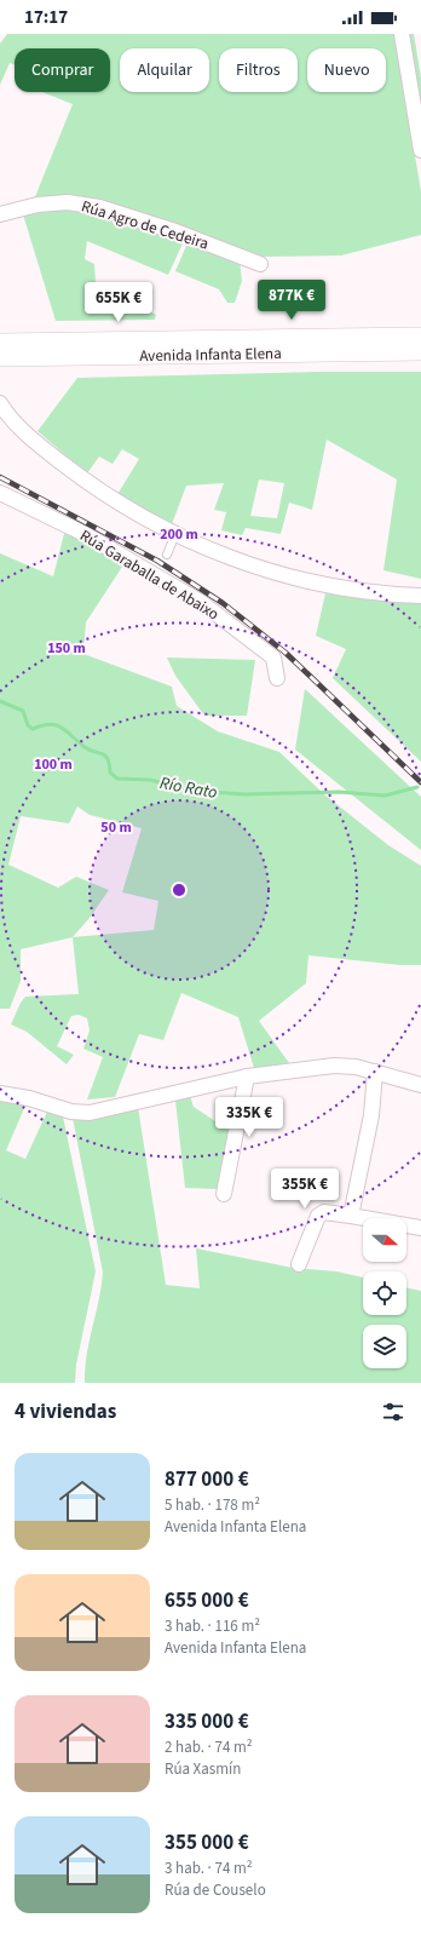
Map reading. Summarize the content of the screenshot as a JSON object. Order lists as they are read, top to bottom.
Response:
{
  "streets": {
    "street": ["Rúa Agro de Cedeira", "Avenida Infanta Elena", "Rúa Garaballa de Abaixo"]
  },
  "water": ["Río Rato"],
  "north": "right",
  "page": {
    "status": "17:17",
    "chip": [
      "Comprar",
      "Alquilar",
      "Filtros",
      "Nuevo"
    ],
    "price": [
      "877K €",
      "655K €",
      "335K €",
      "355K €"
    ],
    "heading": "4 viviendas",
    "list": [
      {
        "name": "877 000 €",
        "note": "5 hab. · 178 m² · Avenida Infanta Elena"
      },
      {
        "name": "655 000 €",
        "note": "3 hab. · 116 m² · Avenida Infanta Elena"
      },
      {
        "name": "335 000 €",
        "note": "2 hab. · 74 m² · Rúa Xasmín"
      },
      {
        "name": "355 000 €",
        "note": "3 hab. · 74 m² · Rúa de Couselo"
      }
    ]
  },
  "rings": [
    "200 m",
    "150 m",
    "100 m",
    "50 m"
  ]
}
